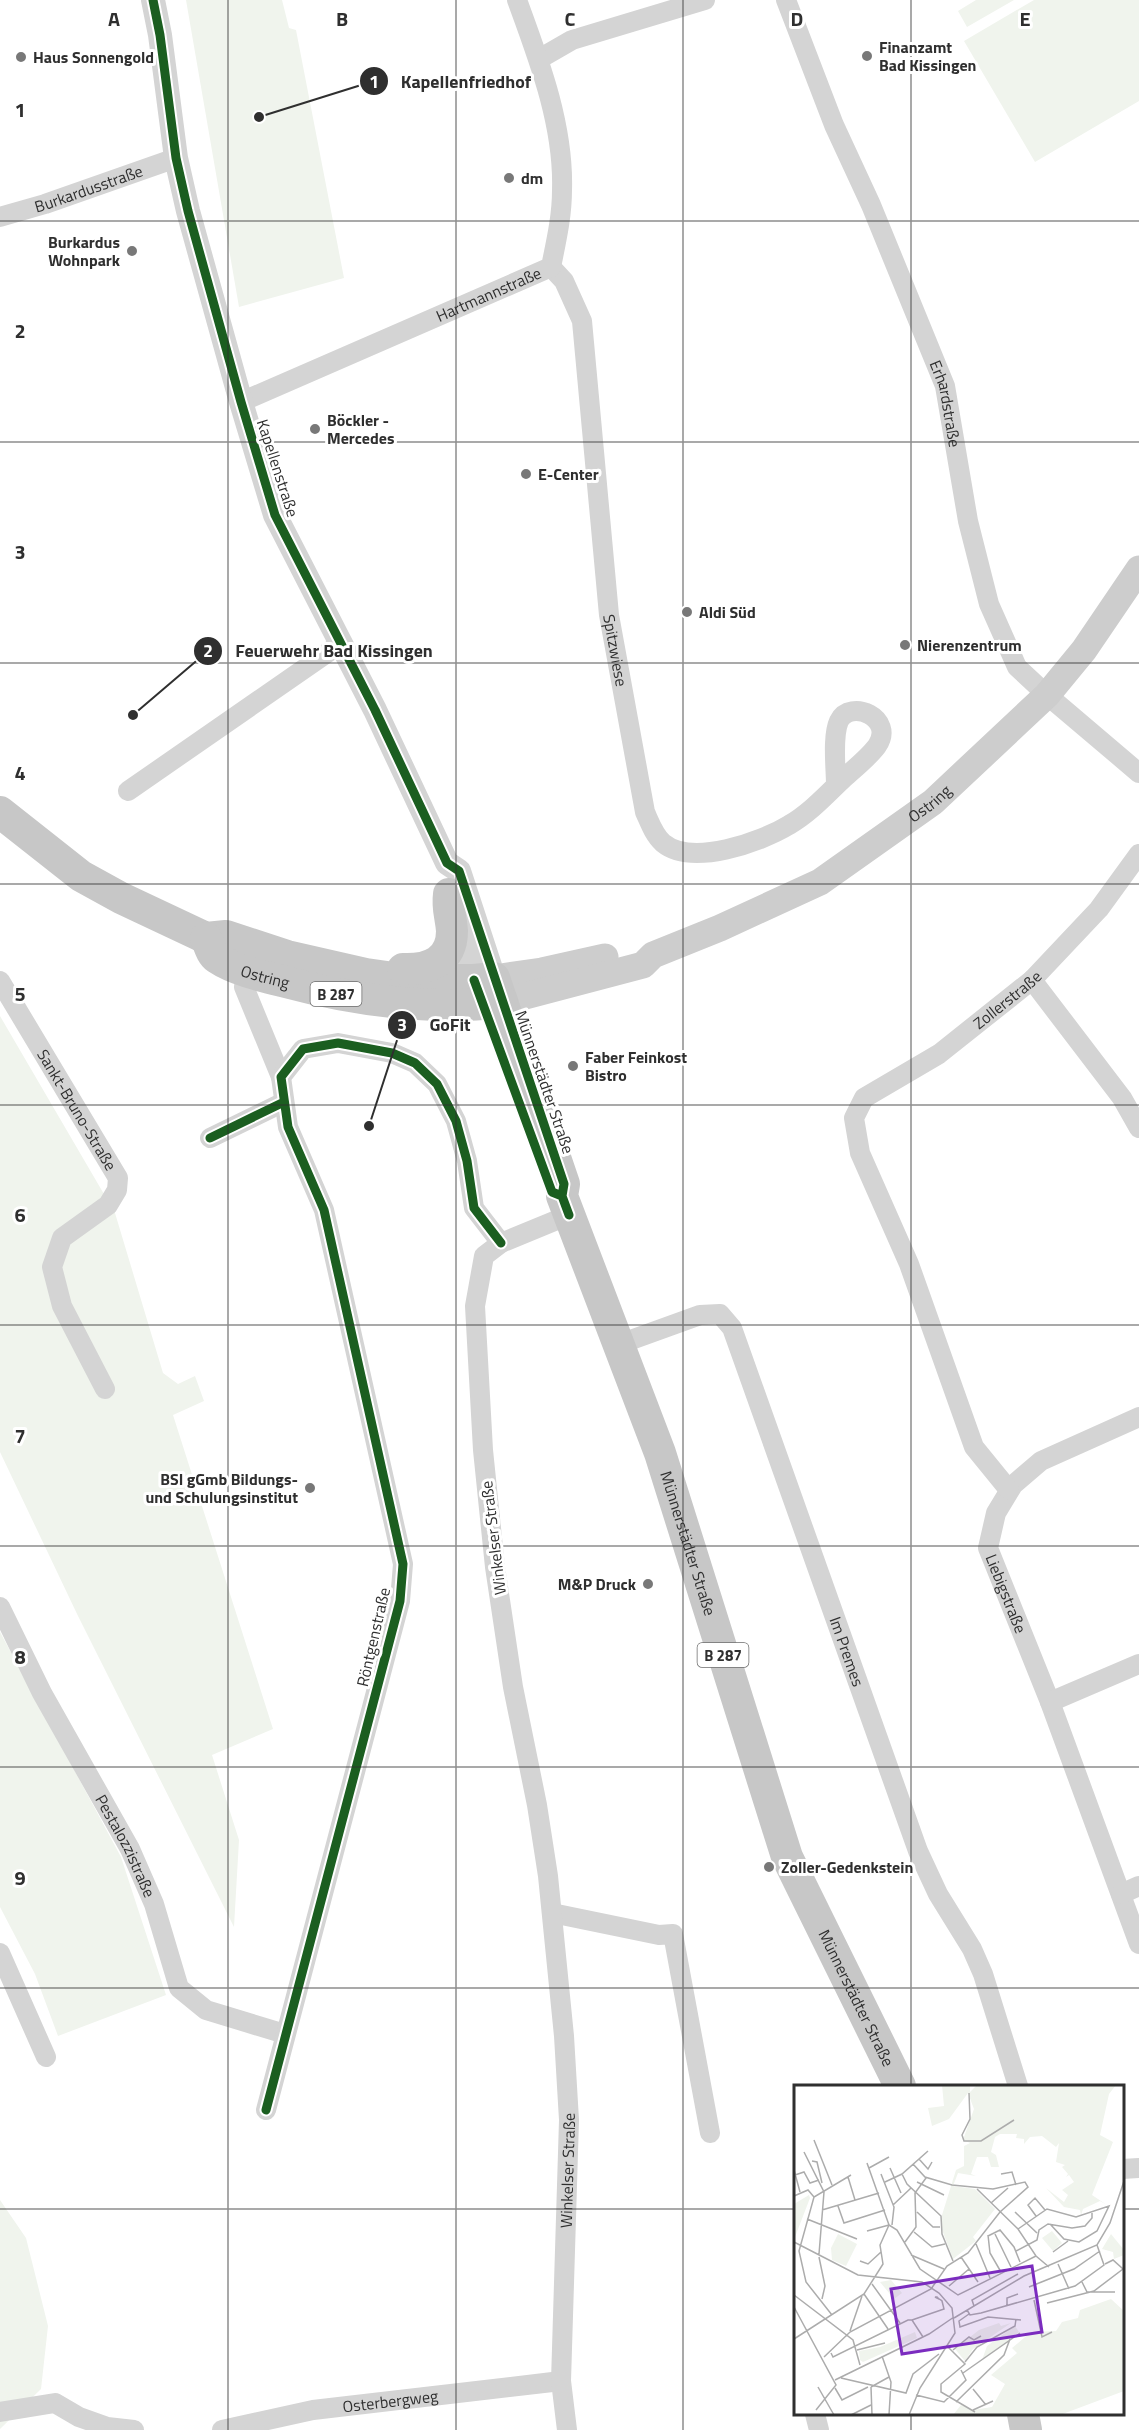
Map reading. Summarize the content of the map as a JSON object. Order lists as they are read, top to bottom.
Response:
{
  "streets": {
    "main road": ["Ostring", "B 287", "Münnerstädter Straße"],
    "street": [
      "Burkardusstraße",
      "Hartmannstraße",
      "Erhardstraße",
      "Kapellenstraße",
      "Spitzwiese",
      "Zollerstraße",
      "Sankt-Bruno-Straße",
      "Winkelser Straße",
      "Liebigstraße",
      "Röntgenstraße",
      "Im Premes",
      "Pestalozzistraße",
      "Osterbergweg"
    ]
  },
  "crossings": [
    ["Burkardusstraße", "Kapellenstraße"],
    ["Hartmannstraße", "Kapellenstraße"],
    ["Hartmannstraße", "Spitzwiese"],
    ["Erhardstraße", "Ostring"],
    ["Kapellenstraße", "Ostring"],
    ["Kapellenstraße", "Münnerstädter Straße"],
    ["Ostring", "Münnerstädter Straße"],
    ["Ostring", "Röntgenstraße"],
    ["Zollerstraße", "Liebigstraße"],
    ["Münnerstädter Straße", "Winkelser Straße"],
    ["Münnerstädter Straße", "Im Premes"],
    ["Winkelser Straße", "Osterbergweg"],
    ["Röntgenstraße", "Pestalozzistraße"]
  ],
  "places": [
    "Finanzamt Bad Kissingen",
    "Haus Sonnengold",
    "Kapellenfriedhof",
    "dm",
    "Burkardus Wohnpark",
    "Böckler - Mercedes",
    "E-Center",
    "Aldi Süd",
    "Nierenzentrum",
    "Feuerwehr Bad Kissingen",
    "Faber Feinkost Bistro",
    "GoFit",
    "BSI gGmb Bildungs- und Schulungsinstitut",
    "M&P Druck",
    "Zoller-Gedenkstein"
  ],
  "grid": {
    "columns": [
      "A",
      "B",
      "C",
      "D",
      "E"
    ],
    "rows": [
      "1",
      "2",
      "3",
      "4",
      "5",
      "6",
      "7",
      "8",
      "9"
    ]
  }
}
